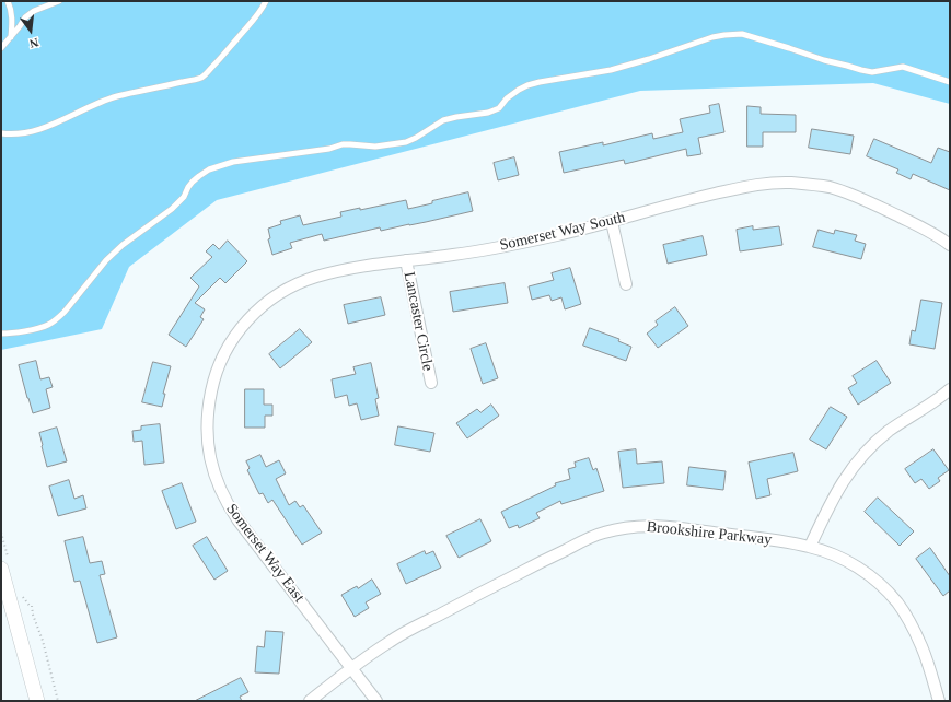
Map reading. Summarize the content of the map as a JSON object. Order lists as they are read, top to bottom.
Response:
{
  "streets": {
    "street": [
      "Somerset Way South",
      "Lancaster Circle",
      "Brookshire Parkway",
      "Somerset Way East"
    ]
  },
  "crossings": [
    ["Somerset Way South", "Lancaster Circle"],
    ["Somerset Way South", "Somerset Way East"],
    ["Brookshire Parkway", "Somerset Way East"]
  ],
  "north": "bottom"
}
